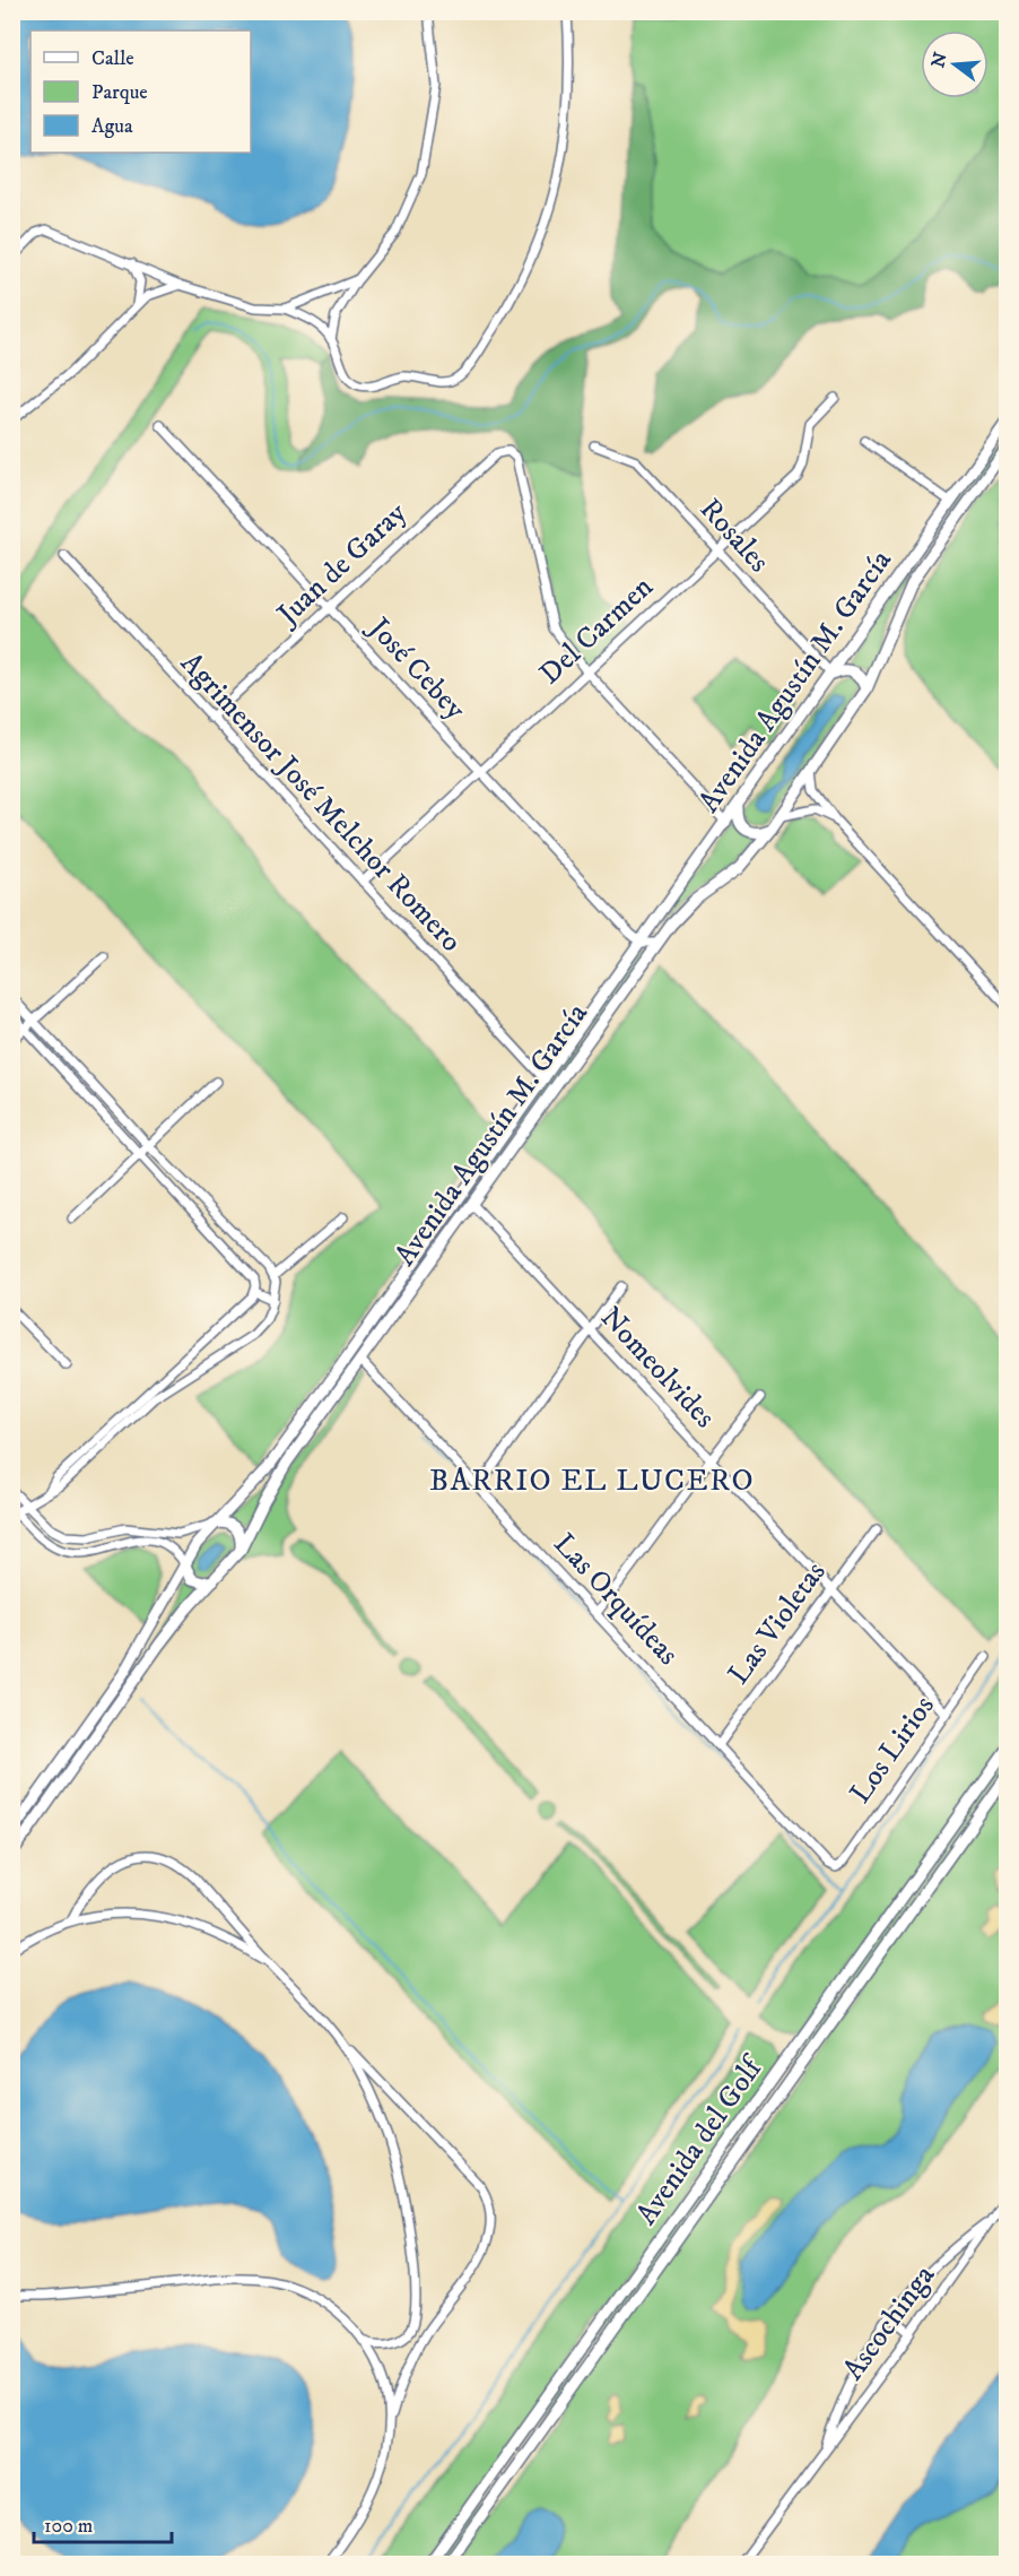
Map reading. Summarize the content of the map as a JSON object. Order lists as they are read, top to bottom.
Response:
{
  "streets": {
    "main road": ["Avenida Agustín M. García", "Avenida del Golf"],
    "street": [
      "Rosales",
      "Juan de Garay",
      "Del Carmen",
      "José Cebey",
      "Agrimensor José Melchor Romero",
      "Nomeolvides",
      "Las Orquídeas",
      "Las Violetas",
      "Los Lirios",
      "Ascochinga"
    ]
  },
  "crossings": [
    ["Rosales", "Del Carmen"],
    ["Rosales", "Avenida Agustín M. García"],
    ["Juan de Garay", "Del Carmen"],
    ["Juan de Garay", "José Cebey"],
    ["Juan de Garay", "Agrimensor José Melchor Romero"],
    ["Del Carmen", "José Cebey"],
    ["Del Carmen", "Agrimensor José Melchor Romero"],
    ["José Cebey", "Avenida Agustín M. García"],
    ["Avenida Agustín M. García", "Agrimensor José Melchor Romero"],
    ["Avenida Agustín M. García", "Nomeolvides"],
    ["Avenida Agustín M. García", "Las Orquídeas"],
    ["Nomeolvides", "Las Violetas"],
    ["Nomeolvides", "Los Lirios"],
    ["Las Orquídeas", "Las Violetas"],
    ["Las Orquídeas", "Los Lirios"]
  ],
  "districts": ["BARRIO EL LUCERO"],
  "legend": ["Calle", "Parque", "Agua"],
  "scale_bar": "100 m",
  "north": "left"
}
